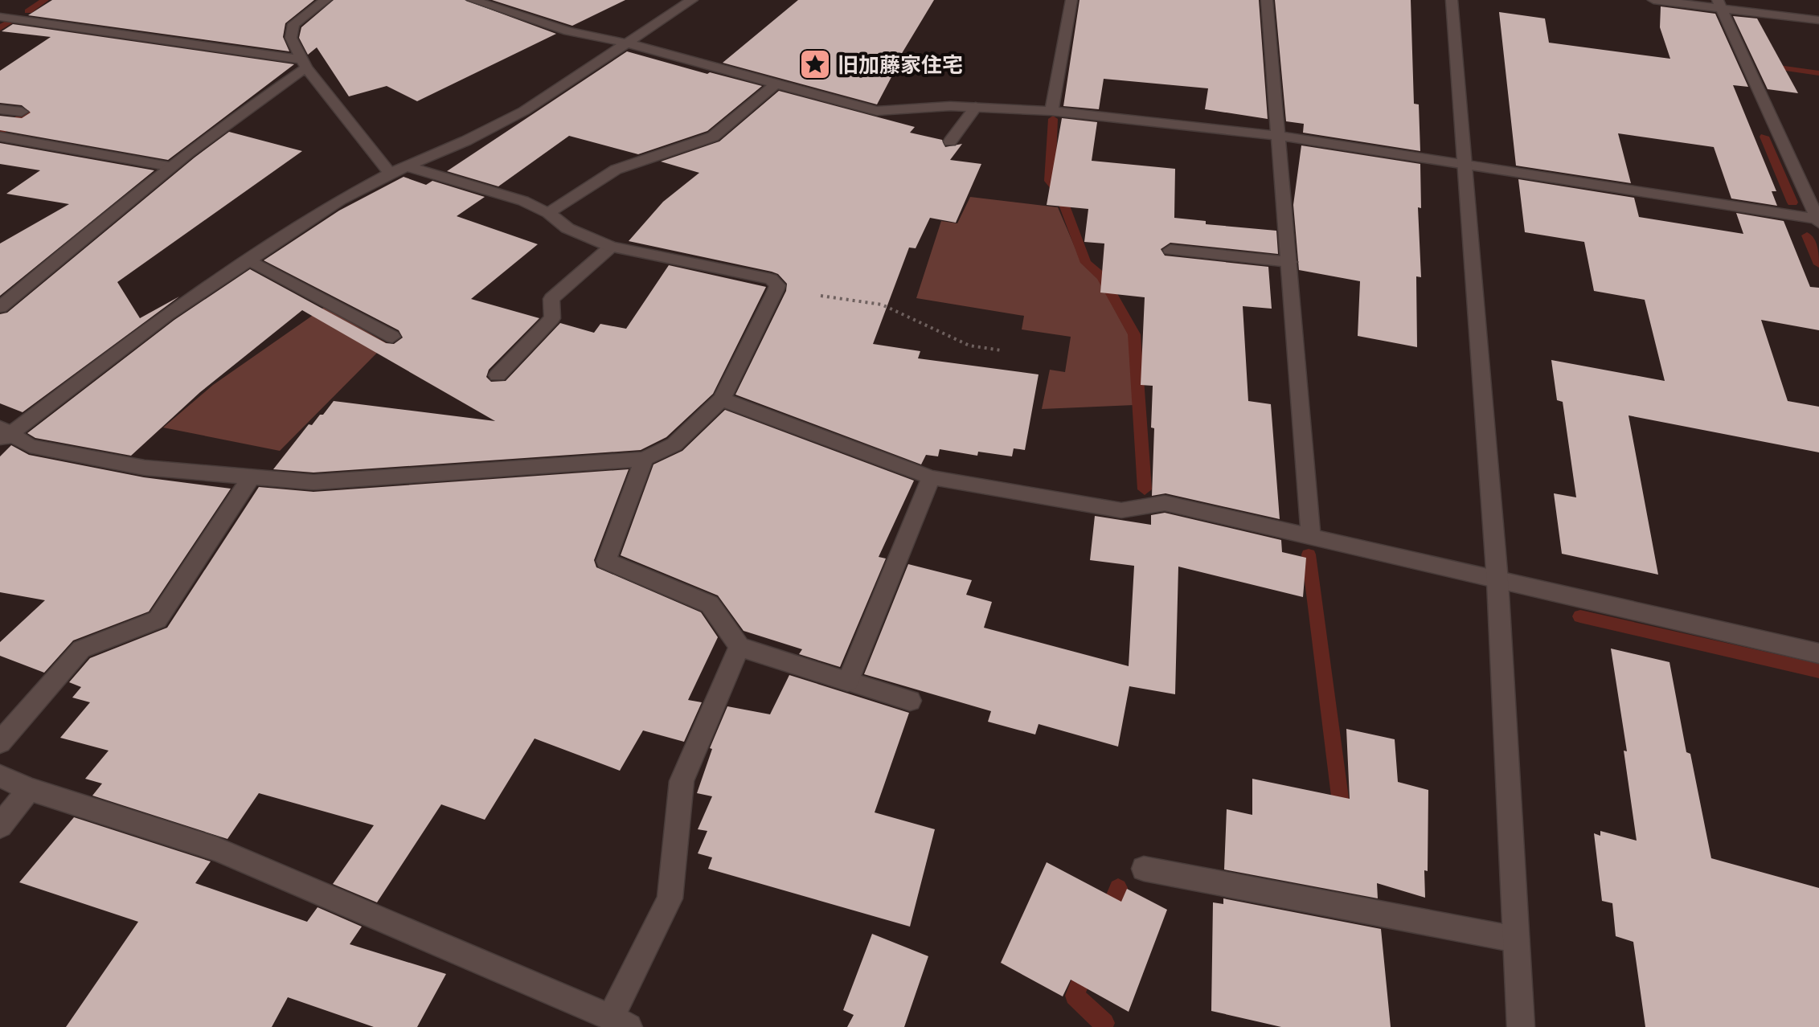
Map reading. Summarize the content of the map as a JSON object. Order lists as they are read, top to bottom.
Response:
{
  "places": {
    "place": ["旧加藤家住宅"]
  }
}
